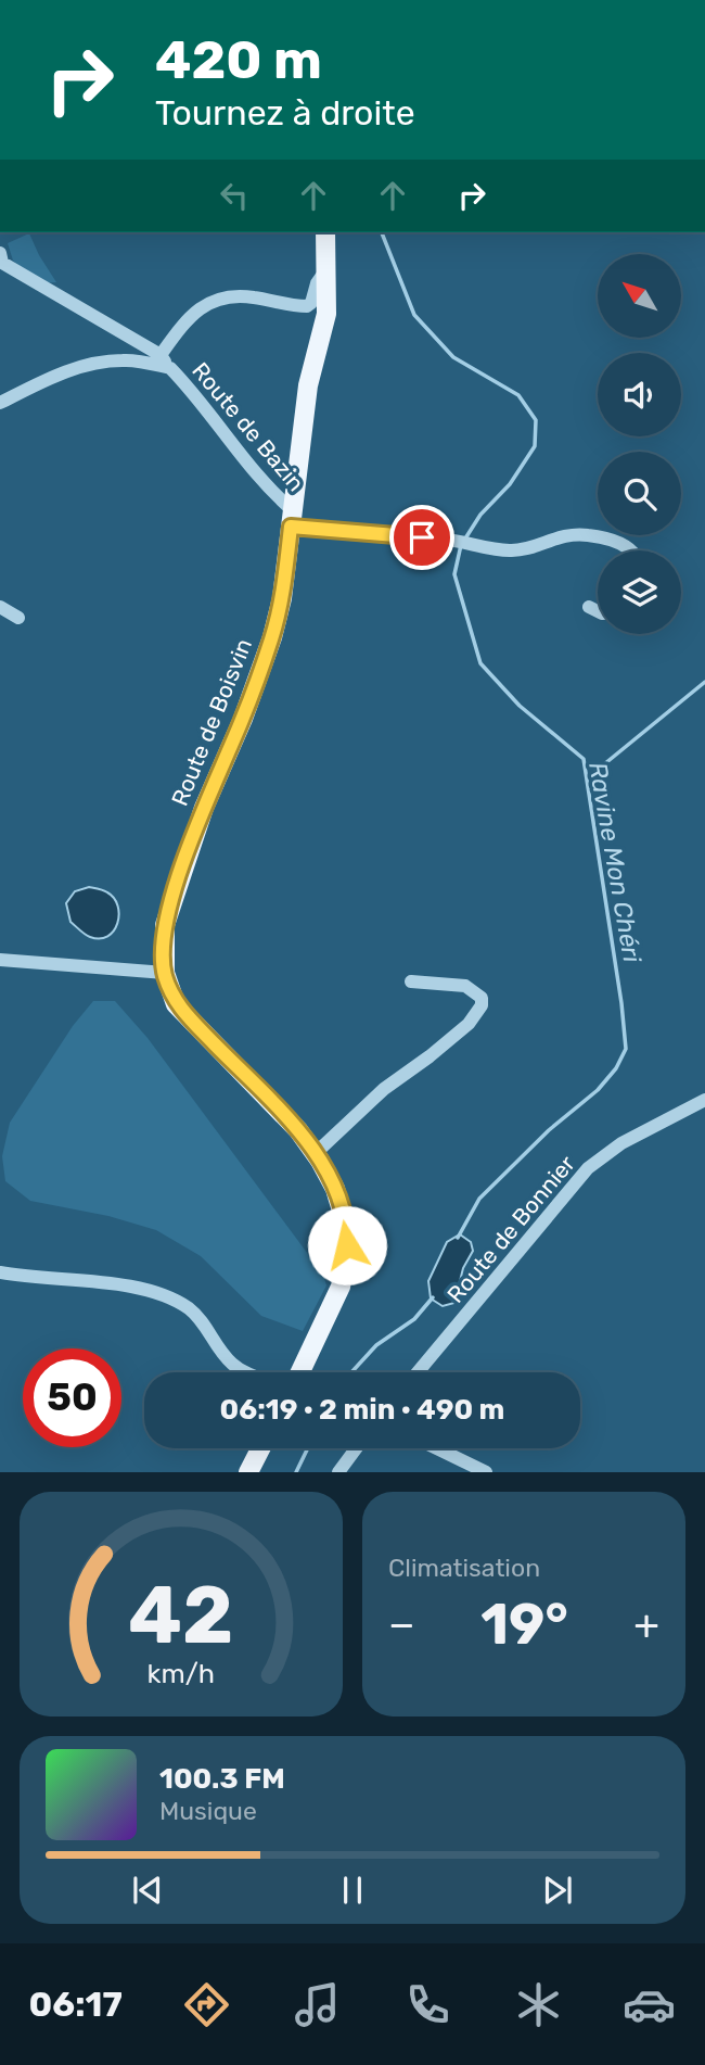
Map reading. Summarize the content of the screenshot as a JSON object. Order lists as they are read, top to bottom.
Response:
{
  "streets": {
    "main road": ["Route de Boisvin"],
    "street": ["Route de Bazin", "Route de Bonnier"]
  },
  "crossings": [
    ["Route de Bazin", "Route de Boisvin"]
  ],
  "water": ["Ravine Mon Chéri"],
  "north": "top left",
  "page": {
    "turn": ["420 m", "Tournez à droite"],
    "limit": "50",
    "trip": "06:19 · 2 min · 490 m",
    "tile": "Climatisation",
    "heat": ["−", "19°", "+"],
    "song": ["100.3 FM", "Musique"],
    "tabs": "06:17",
    "gauge": ["42", "km/h"]
  }
}
